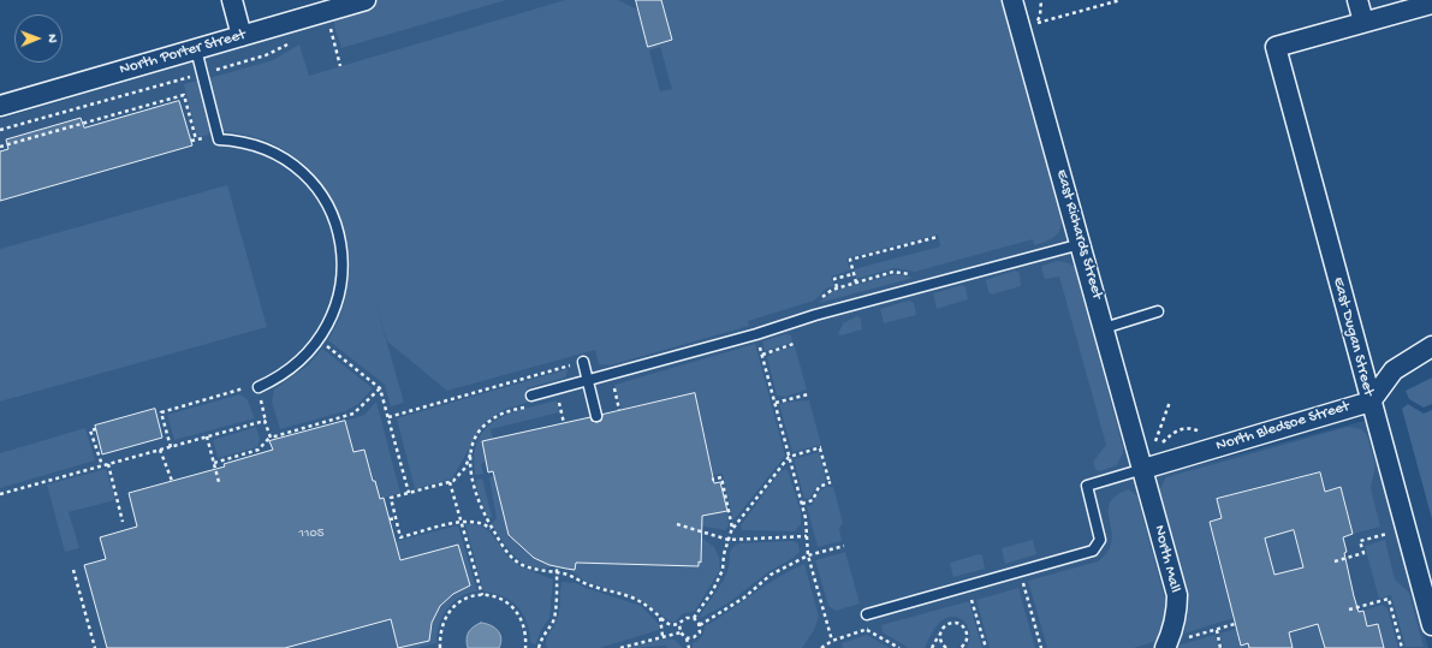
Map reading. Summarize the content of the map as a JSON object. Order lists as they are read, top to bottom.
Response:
{
  "streets": {
    "street": [
      "North Porter Street",
      "East Richards Street",
      "East Dugan Street",
      "North Bledsoe Street",
      "North Mall"
    ]
  },
  "crossings": [
    ["East Richards Street", "North Bledsoe Street"],
    ["East Richards Street", "North Mall"],
    ["East Dugan Street", "North Bledsoe Street"],
    ["North Bledsoe Street", "North Mall"]
  ],
  "house_numbers": ["1105"],
  "north": "right"
}
